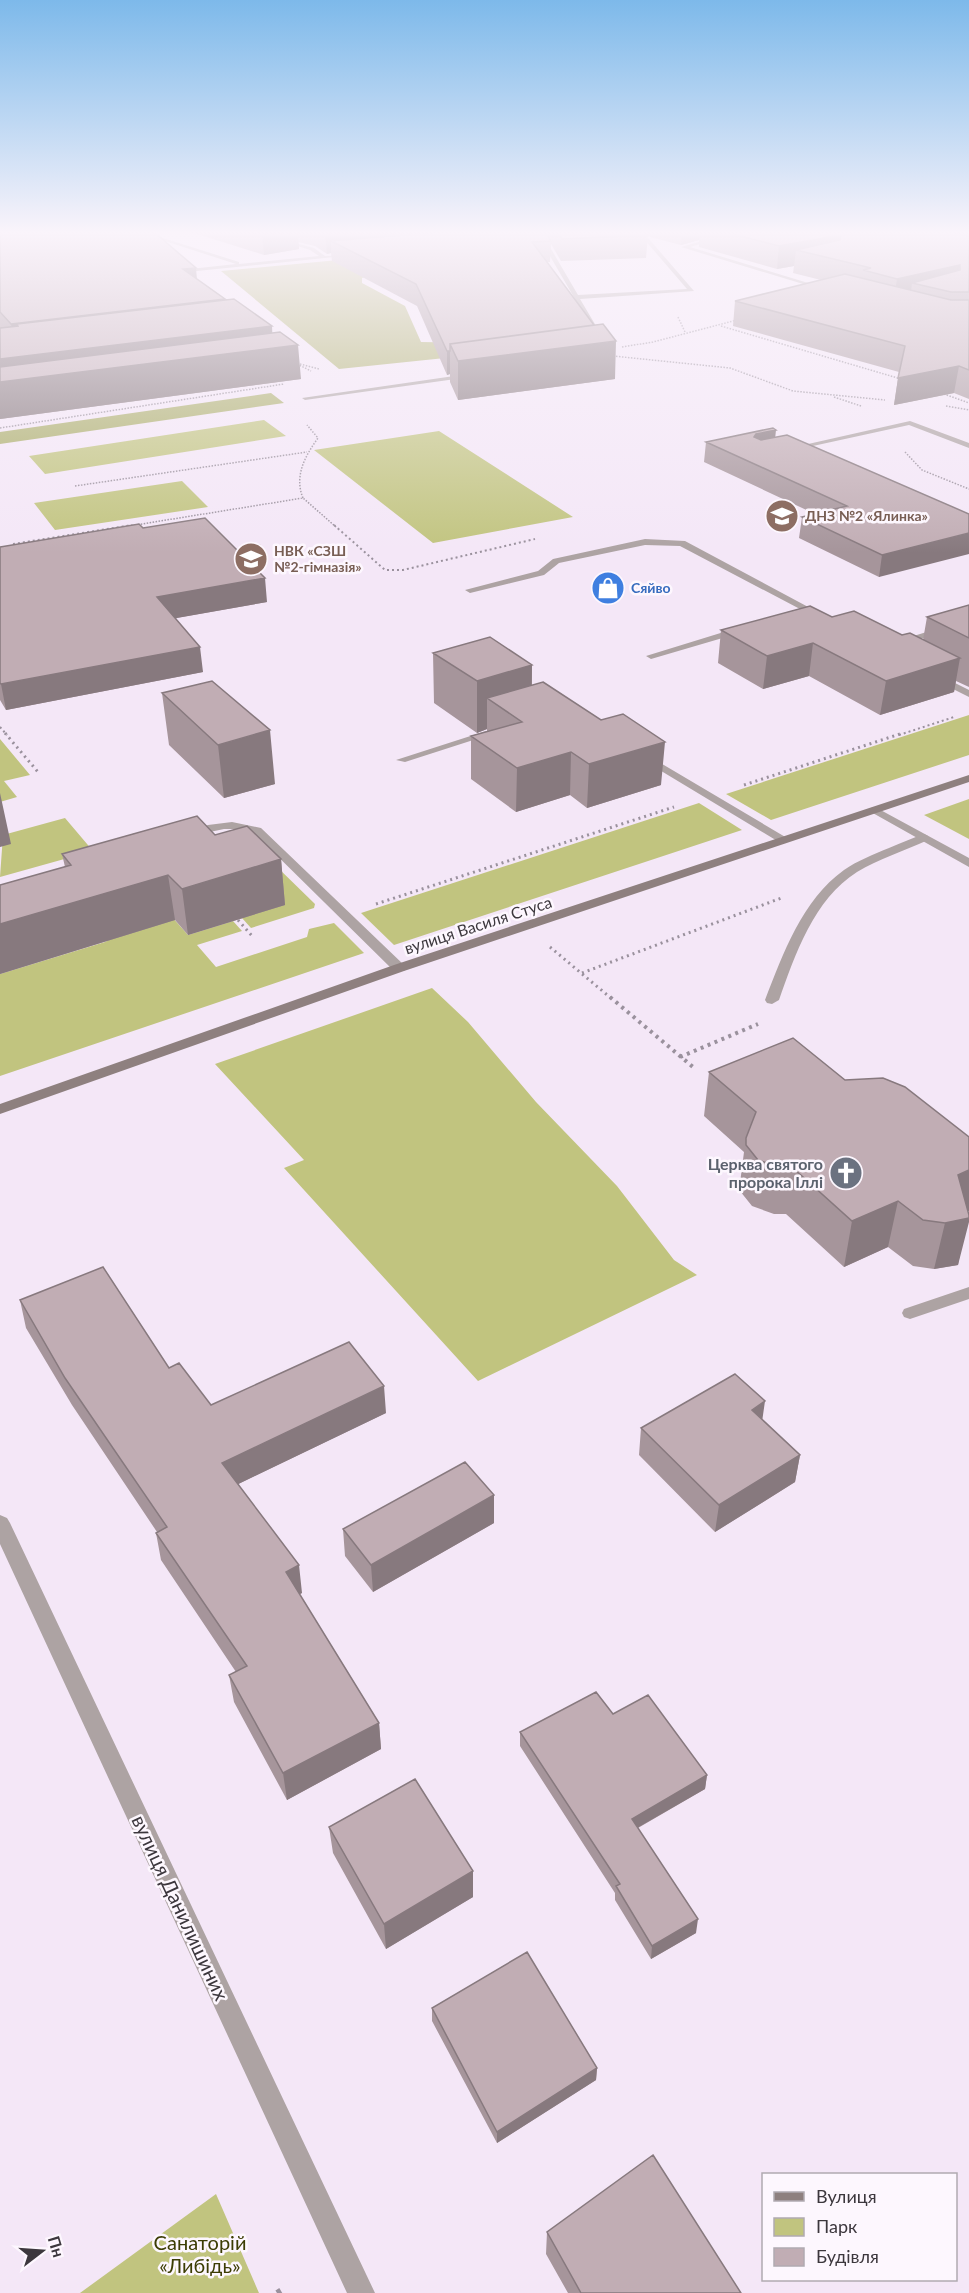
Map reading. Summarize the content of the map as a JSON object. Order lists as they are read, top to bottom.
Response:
{
  "streets": {
    "street": ["вулиця Василя Стуса", "вулиця Данилишиних"]
  },
  "parks": ["Санаторій «Либідь»"],
  "places": {
    "school or university": ["ДНЗ №2 «Ялинка»", "НВК «СЗШ №2-гімназія»"],
    "shop": ["Сяйво"],
    "church": ["Церква святого пророка Іллі"]
  },
  "legend": ["Вулиця", "Парк", "Будівля"],
  "north": "right"
}
